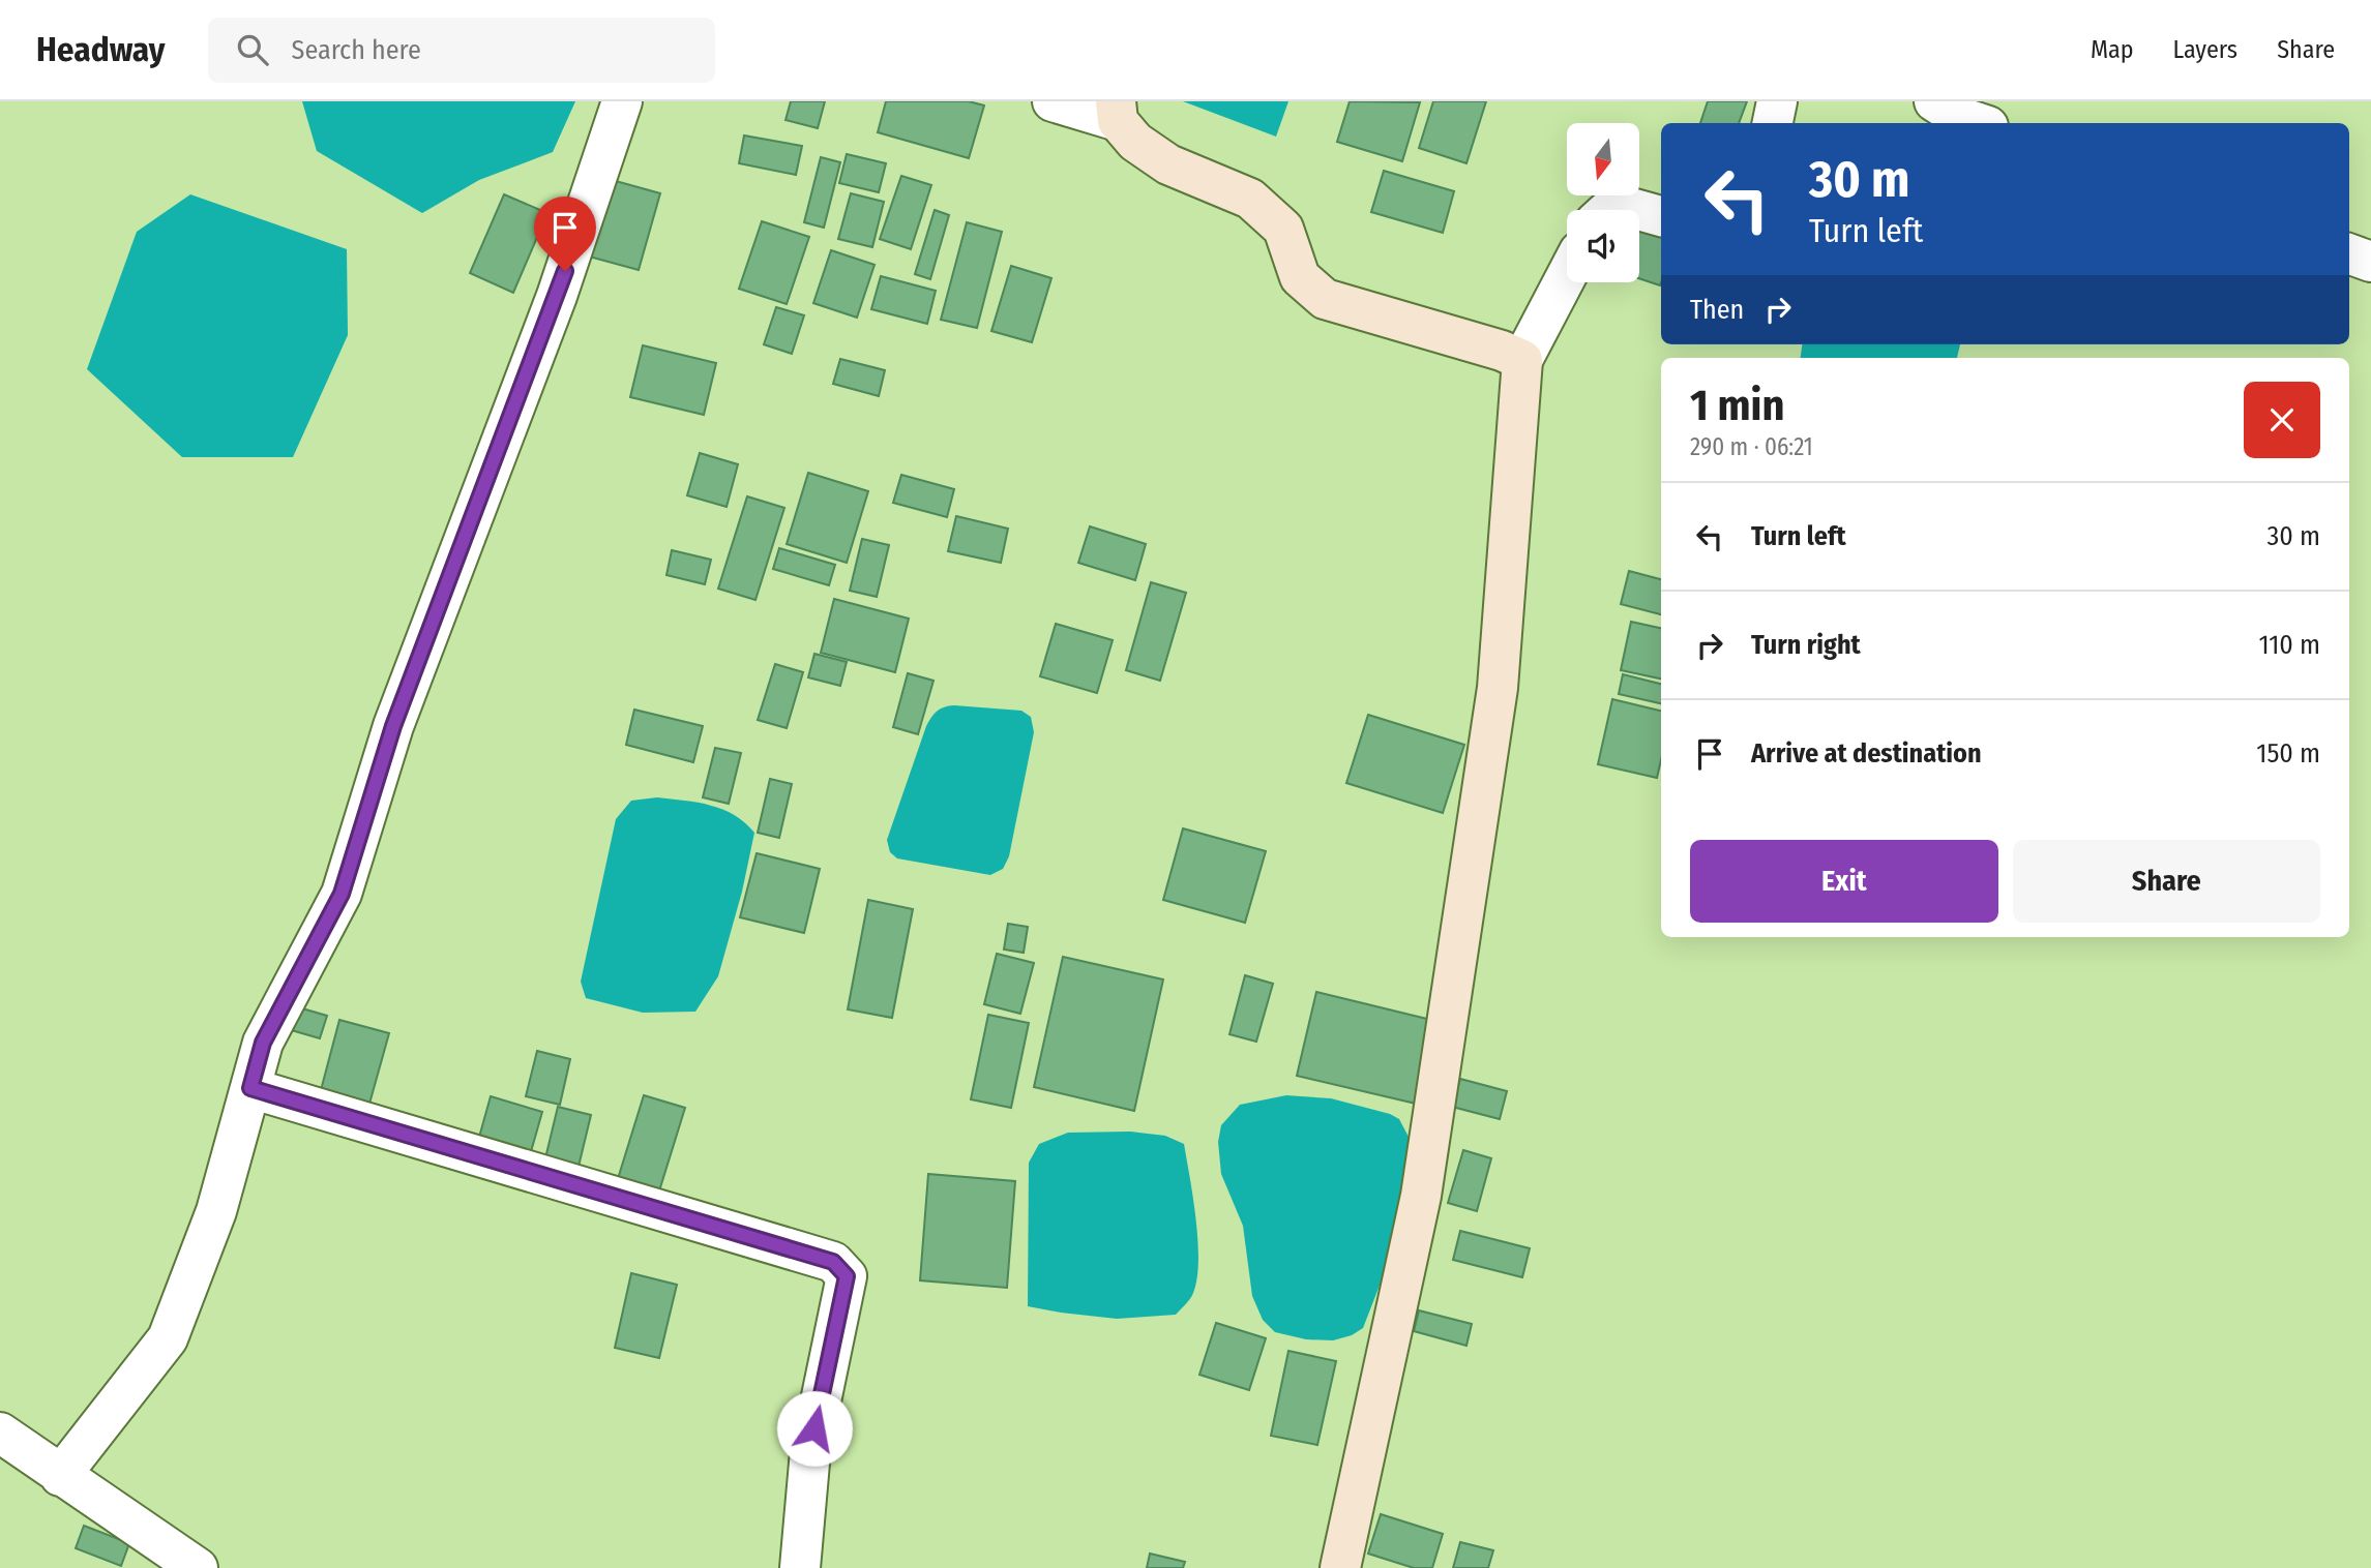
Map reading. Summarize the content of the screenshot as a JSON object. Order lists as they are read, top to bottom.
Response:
{
  "north": "bottom",
  "page": {
    "header": "Headway",
    "search": "Search here",
    "nav": ["Map", "Layers", "Share"],
    "turn": ["30 m", "Turn left"],
    "then": "Then",
    "heading": ["1 min", "290 m · 06:21"],
    "list": [
      {
        "name": "Turn left",
        "value": "30 m"
      },
      {
        "name": "Turn right",
        "value": "110 m"
      },
      {
        "name": "Arrive at destination",
        "value": "150 m"
      }
    ],
    "buttons": ["Exit", "Share"]
  }
}
